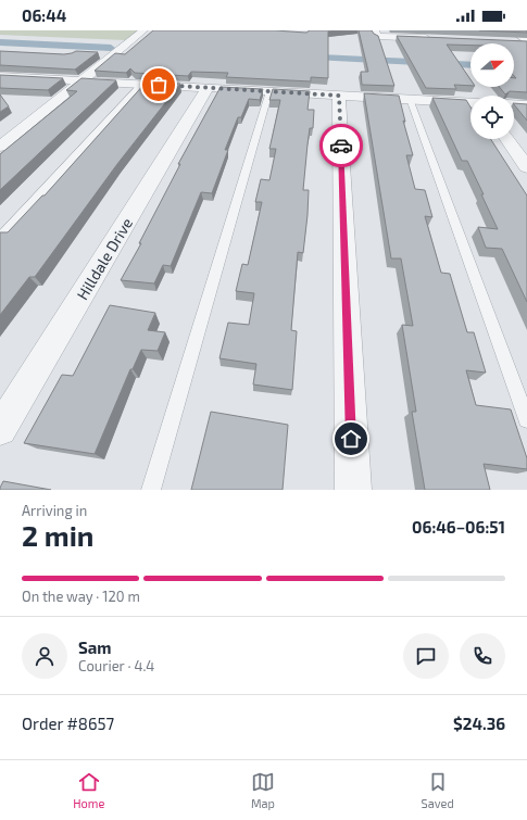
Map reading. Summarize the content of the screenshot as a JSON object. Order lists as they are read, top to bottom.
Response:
{
  "streets": {
    "street": ["Hilldale Drive"]
  },
  "north": "right",
  "page": {
    "status": "06:44",
    "heading": ["2 min", "Arriving in", "06:46–06:51"],
    "panel": [
      "Sam",
      "Courier · 4.4",
      "Order #8657",
      "$24.36"
    ],
    "bar": "On the way · 120 m",
    "tabs": ["Home", "Map", "Saved"]
  }
}
